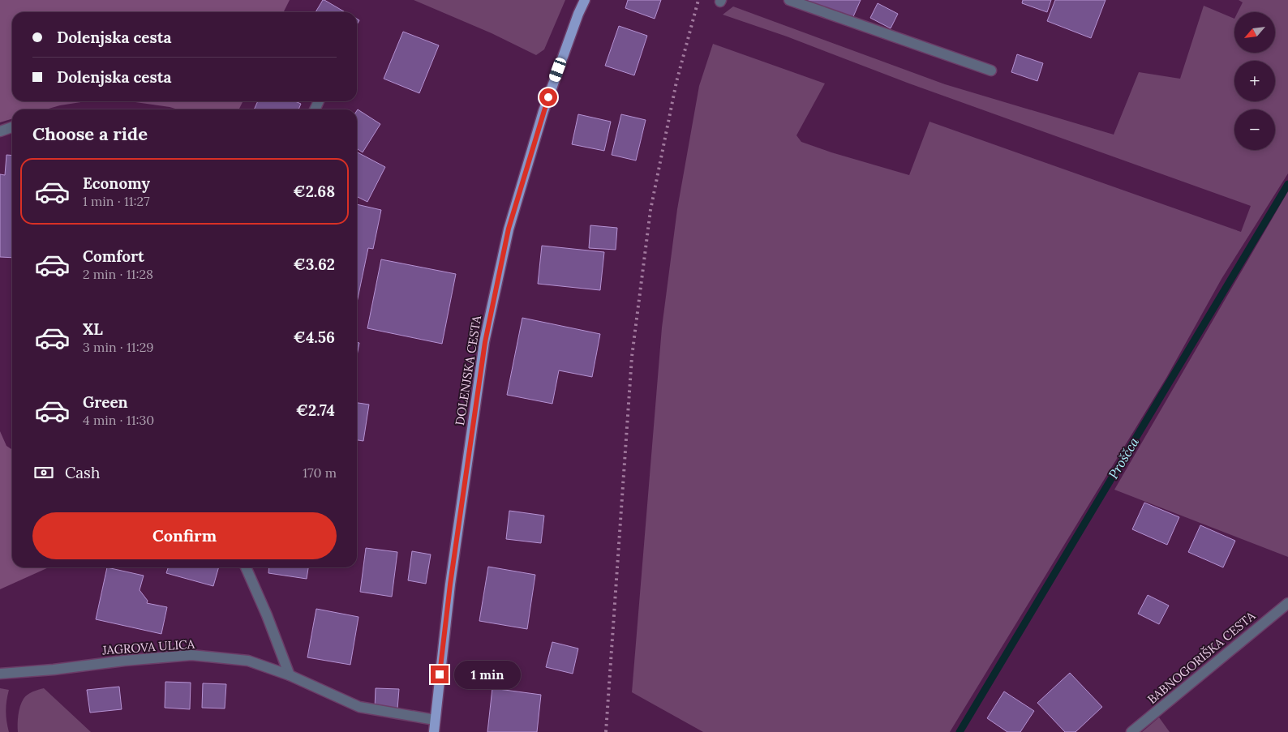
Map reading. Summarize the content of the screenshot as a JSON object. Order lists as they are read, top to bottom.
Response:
{
  "streets": {
    "main road": ["DOLENJSKA CESTA"],
    "street": ["JAGROVA ULICA", "BABNOGORIŠKA CESTA"]
  },
  "crossings": [
    ["DOLENJSKA CESTA", "JAGROVA ULICA"]
  ],
  "water": ["Proščca"],
  "north": "bottom left",
  "page": {
    "map_buttons": ["+", "−"],
    "banner": ["Dolenjska cesta", "Dolenjska cesta"],
    "heading": "Choose a ride",
    "list": [
      {
        "name": "Economy",
        "note": "1 min · 11:27",
        "value": "€2.68"
      },
      {
        "name": "Comfort",
        "note": "2 min · 11:28",
        "value": "€3.62"
      },
      {
        "name": "XL",
        "note": "3 min · 11:29",
        "value": "€4.56"
      },
      {
        "name": "Green",
        "note": "4 min · 11:30",
        "value": "€2.74"
      }
    ],
    "pay": ["Cash", "170 m"],
    "buttons": "Confirm",
    "bubble": "1 min"
  }
}
